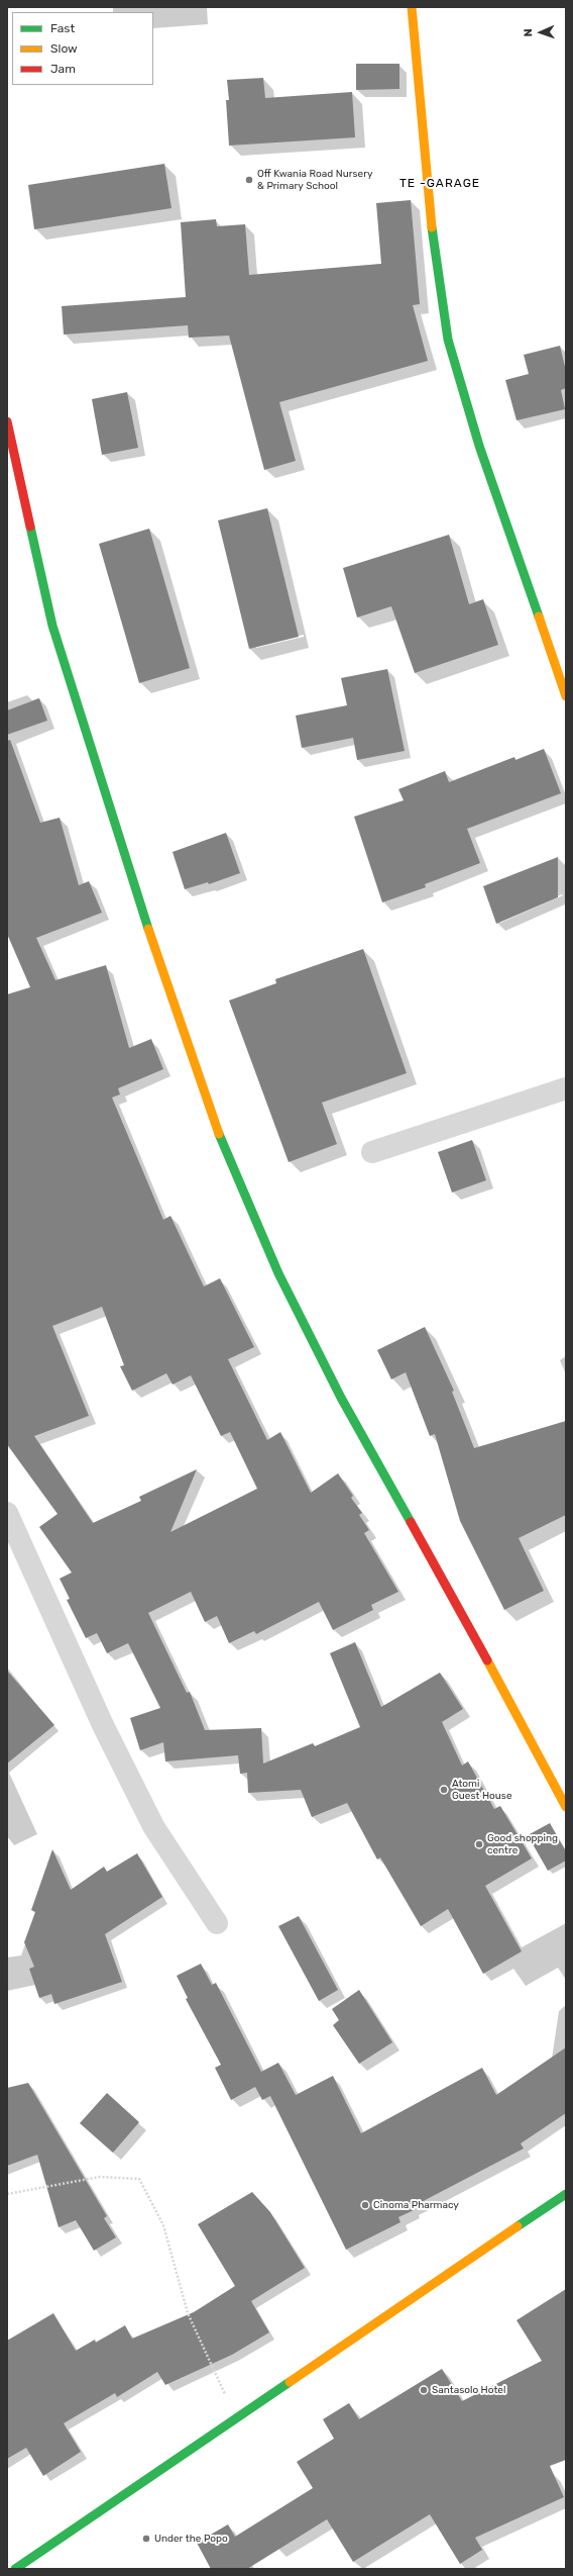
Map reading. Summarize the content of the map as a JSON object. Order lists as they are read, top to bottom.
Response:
{
  "districts": ["TE -GARAGE"],
  "places": [
    "Off Kwania Road Nursery & Primary School",
    "Atomi Guest House",
    "Good shopping centre",
    "Cinoma Pharmacy",
    "Santasolo Hotel",
    "Under the Popo"
  ],
  "legend": ["Fast", "Slow", "Jam"],
  "north": "left"
}
